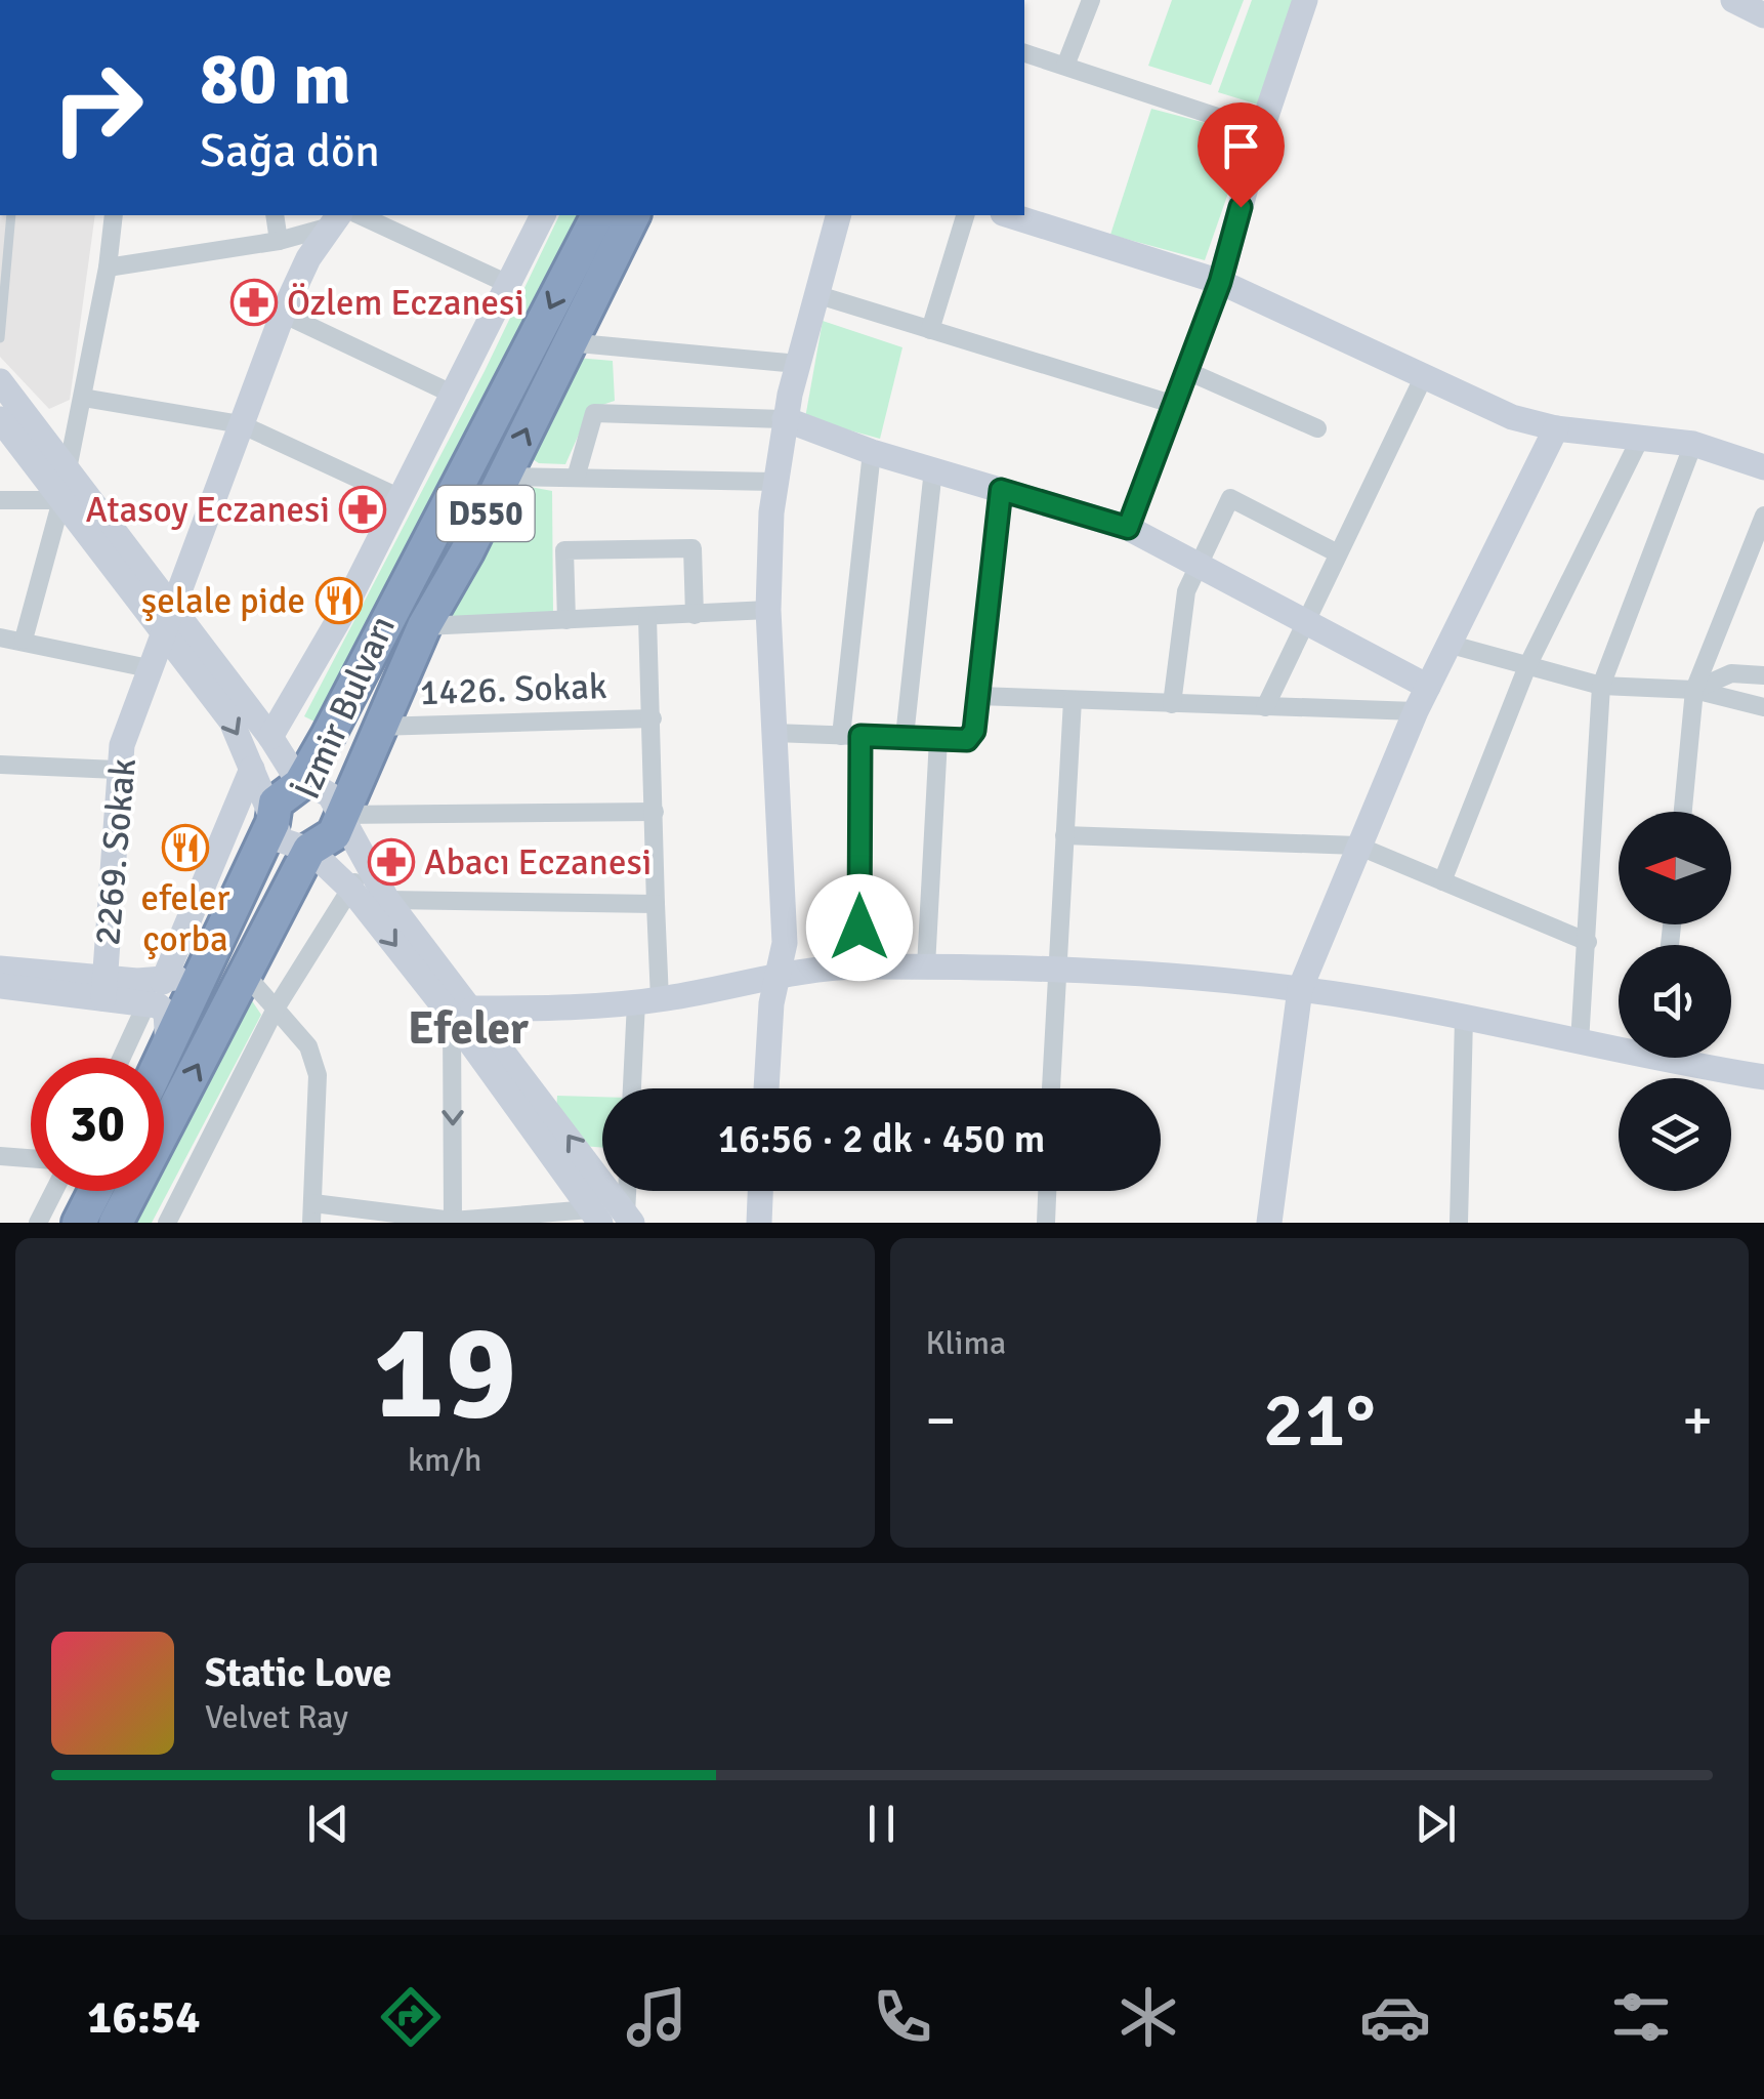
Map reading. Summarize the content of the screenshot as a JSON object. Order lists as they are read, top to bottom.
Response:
{
  "streets": {
    "highway": ["D550", "İzmir Bulvarı"],
    "street": ["1426. Sokak", "2269. Sokak"]
  },
  "crossings": [
    ["1426. Sokak", "İzmir Bulvarı"]
  ],
  "districts": ["Efeler"],
  "places": {
    "pharmacy": ["Özlem Eczanesi", "Atasoy Eczanesi", "Abacı Eczanesi"],
    "restaurant": ["şelale pide", "efeler çorba"]
  },
  "north": "left",
  "page": {
    "turn": ["80 m", "Sağa dön"],
    "limit": "30",
    "trip": "16:56 · 2 dk · 450 m",
    "tile": [
      ["19", "km/h"],
      "Klima"
    ],
    "heat": ["−", "21°", "+"],
    "song": ["Static Love", "Velvet Ray"],
    "tabs": "16:54"
  }
}
